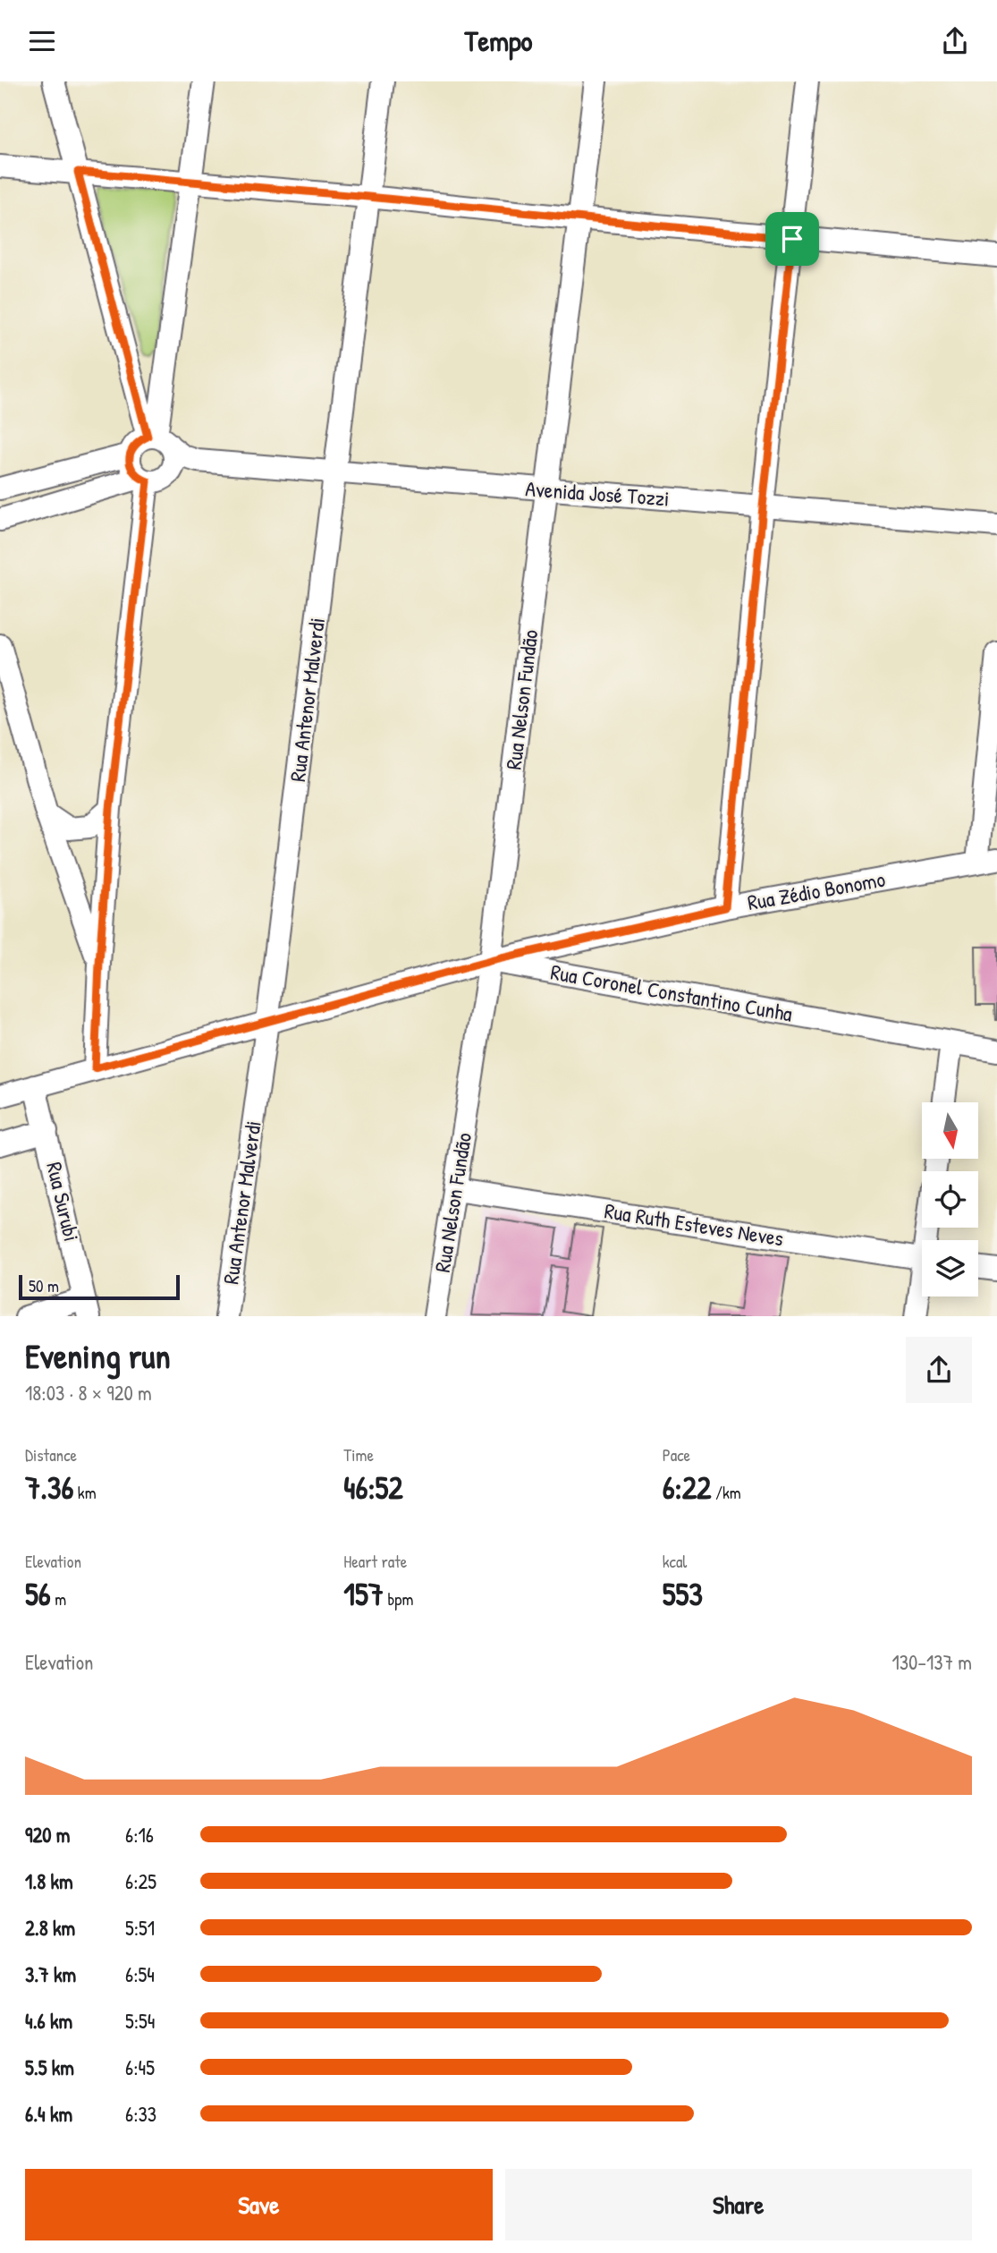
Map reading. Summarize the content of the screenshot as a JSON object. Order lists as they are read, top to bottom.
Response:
{
  "streets": {
    "street": [
      "Avenida José Tozzi",
      "Rua Antenor Malverdi",
      "Rua Nelson Fundão",
      "Rua Zédio Bonomo",
      "Rua Coronel Constantino Cunha",
      "Rua Surubi",
      "Rua Ruth Esteves Neves"
    ]
  },
  "crossings": [
    ["Avenida José Tozzi", "Rua Antenor Malverdi"],
    ["Avenida José Tozzi", "Rua Nelson Fundão"],
    ["Rua Antenor Malverdi", "Rua Coronel Constantino Cunha"],
    ["Rua Nelson Fundão", "Rua Zédio Bonomo"],
    ["Rua Nelson Fundão", "Rua Coronel Constantino Cunha"],
    ["Rua Nelson Fundão", "Rua Ruth Esteves Neves"],
    ["Rua Zédio Bonomo", "Rua Coronel Constantino Cunha"],
    ["Rua Coronel Constantino Cunha", "Rua Surubi"]
  ],
  "scale_bar": "50 m",
  "north": "bottom",
  "page": {
    "header": "Tempo",
    "scale": "50 m",
    "heading": ["Evening run", "18:03 · 8 × 920 m"],
    "stats": [
      ["Distance", "7.36 km"],
      ["Time", "46:52"],
      ["Pace", "6:22 /km"],
      ["Elevation", "56 m"],
      ["Heart rate", "157 bpm"],
      ["kcal", "553"]
    ],
    "chart": ["Elevation", "130–137 m"],
    "list": [
      {
        "name": "920 m",
        "note": "6:16"
      },
      {
        "name": "1.8 km",
        "note": "6:25"
      },
      {
        "name": "2.8 km",
        "note": "5:51"
      },
      {
        "name": "3.7 km",
        "note": "6:54"
      },
      {
        "name": "4.6 km",
        "note": "5:54"
      },
      {
        "name": "5.5 km",
        "note": "6:45"
      },
      {
        "name": "6.4 km",
        "note": "6:33"
      }
    ],
    "buttons": ["Save", "Share"]
  }
}
